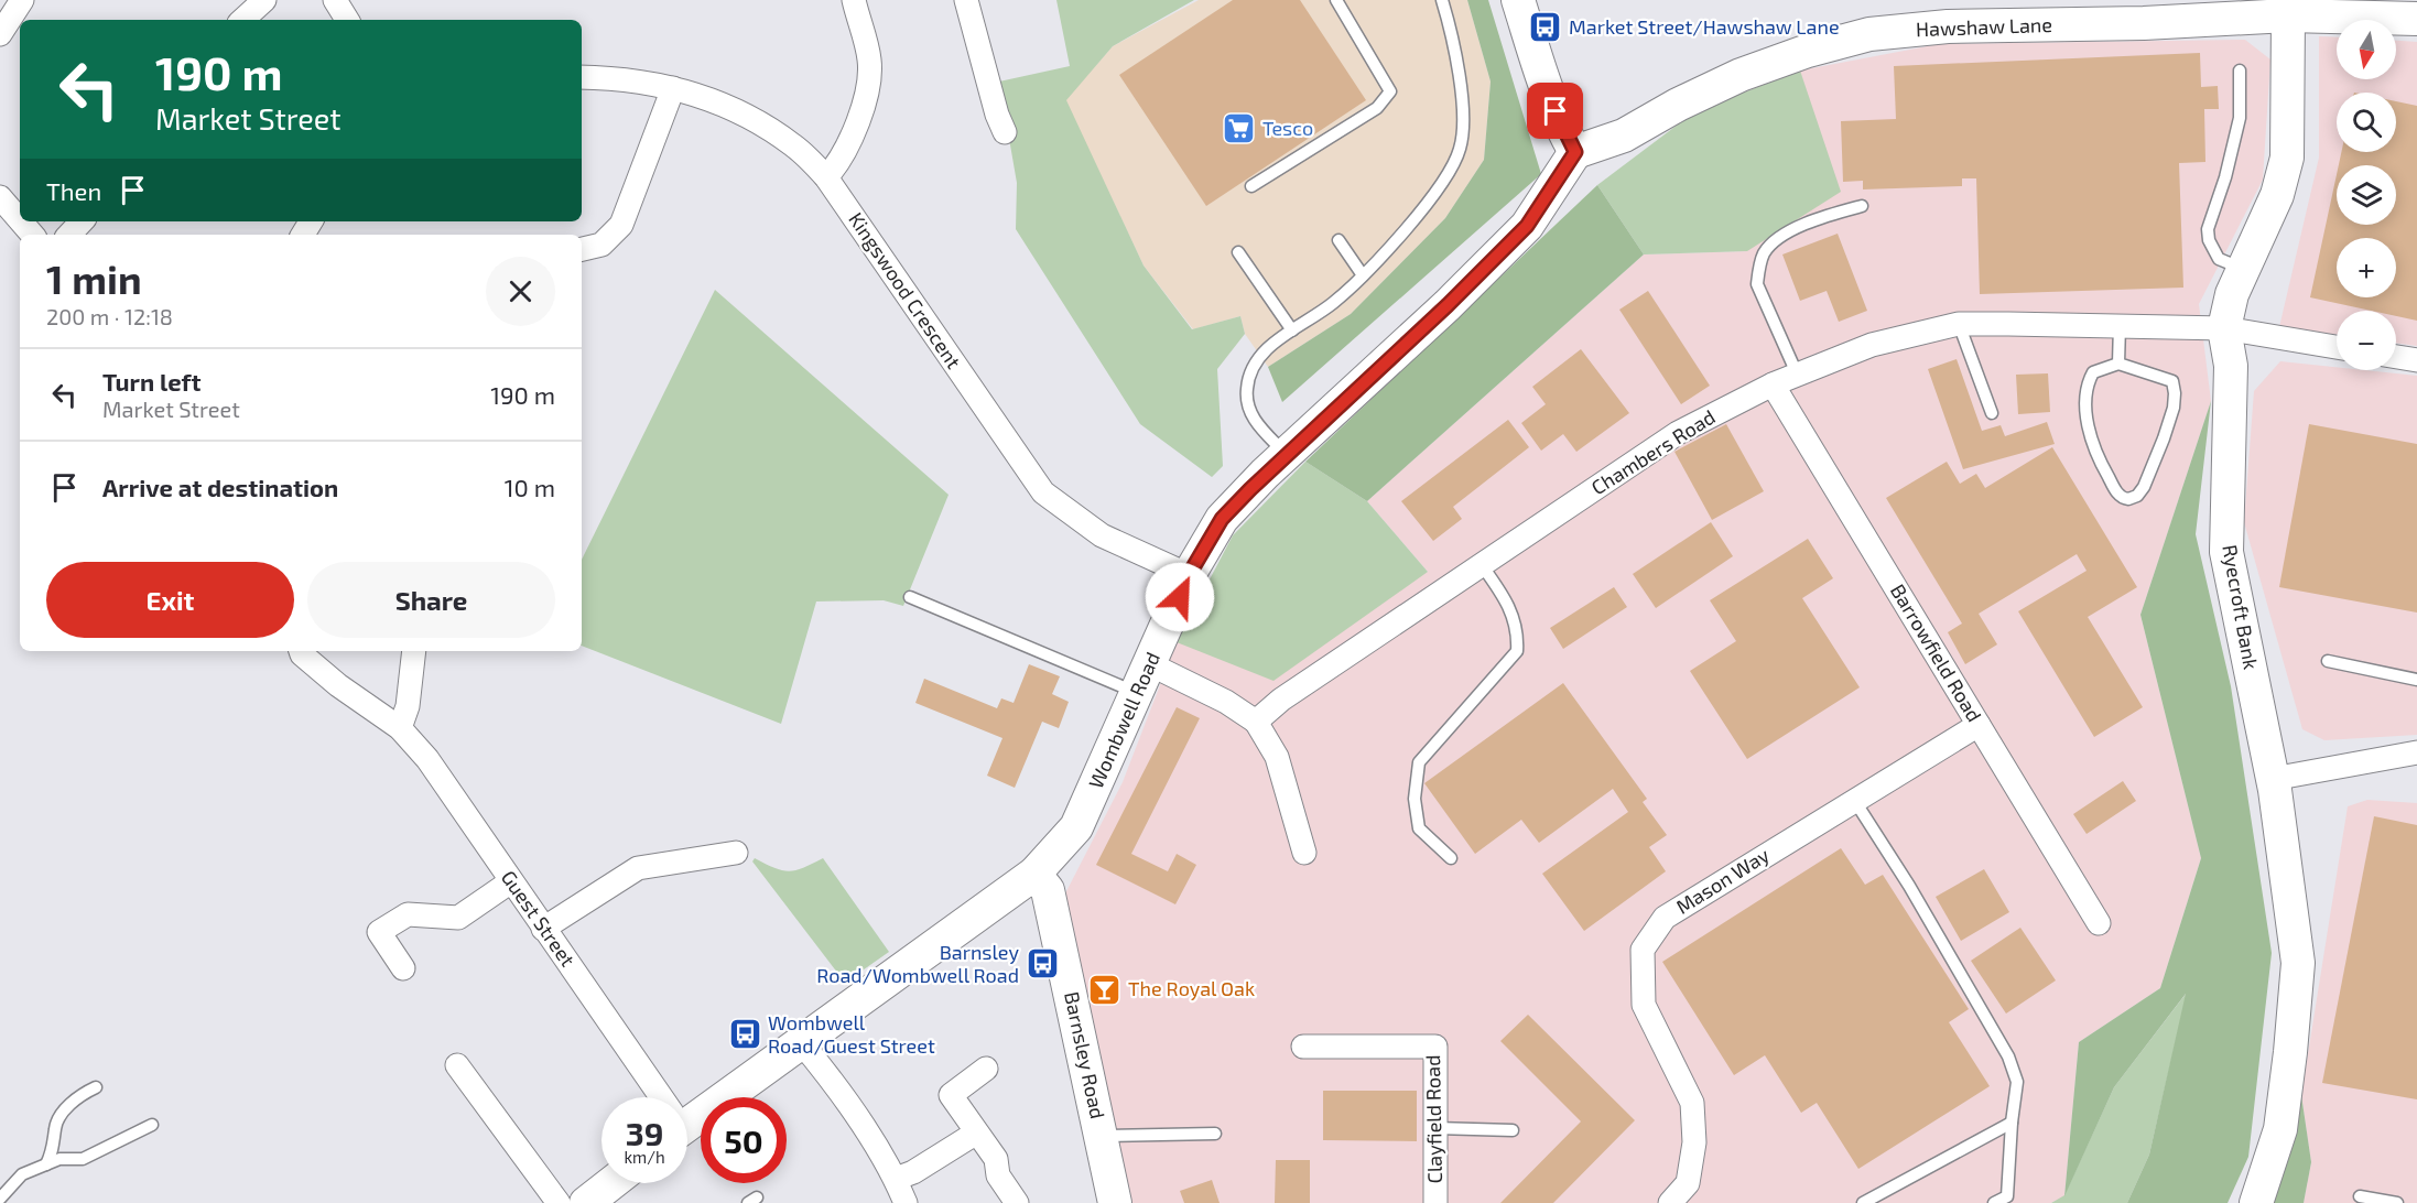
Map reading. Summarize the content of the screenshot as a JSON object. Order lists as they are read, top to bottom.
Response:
{
  "streets": {
    "main road": [
      "Hawshaw Lane",
      "Ryecroft Bank",
      "Wombwell Road",
      "Barnsley Road"
    ],
    "street": [
      "Kingswood Crescent",
      "Chambers Road",
      "Barrowfield Road",
      "Mason Way",
      "Guest Street",
      "Clayfield Road"
    ]
  },
  "crossings": [
    ["Hawshaw Lane", "Ryecroft Bank"],
    ["Hawshaw Lane", "Wombwell Road"],
    ["Kingswood Crescent", "Wombwell Road"],
    ["Chambers Road", "Ryecroft Bank"],
    ["Chambers Road", "Barrowfield Road"],
    ["Barrowfield Road", "Mason Way"],
    ["Wombwell Road", "Barnsley Road"]
  ],
  "places": {
    "bus stop": ["Market Street/Hawshaw Lane", "Barnsley Road/Wombwell Road", "Wombwell Road/Guest Street"],
    "supermarket": ["Tesco"],
    "bar": ["The Royal Oak"]
  },
  "north": "bottom",
  "page": {
    "map_buttons": ["+", "−"],
    "turn": ["190 m", "Market Street"],
    "then": "Then",
    "heading": ["1 min", "200 m · 12:18"],
    "list": [
      {
        "name": "Turn left",
        "note": "Market Street",
        "value": "190 m"
      },
      {
        "name": "Arrive at destination",
        "value": "10 m"
      }
    ],
    "buttons": ["Exit", "Share"],
    "speed": "39 km/h",
    "limit": "50"
  }
}
